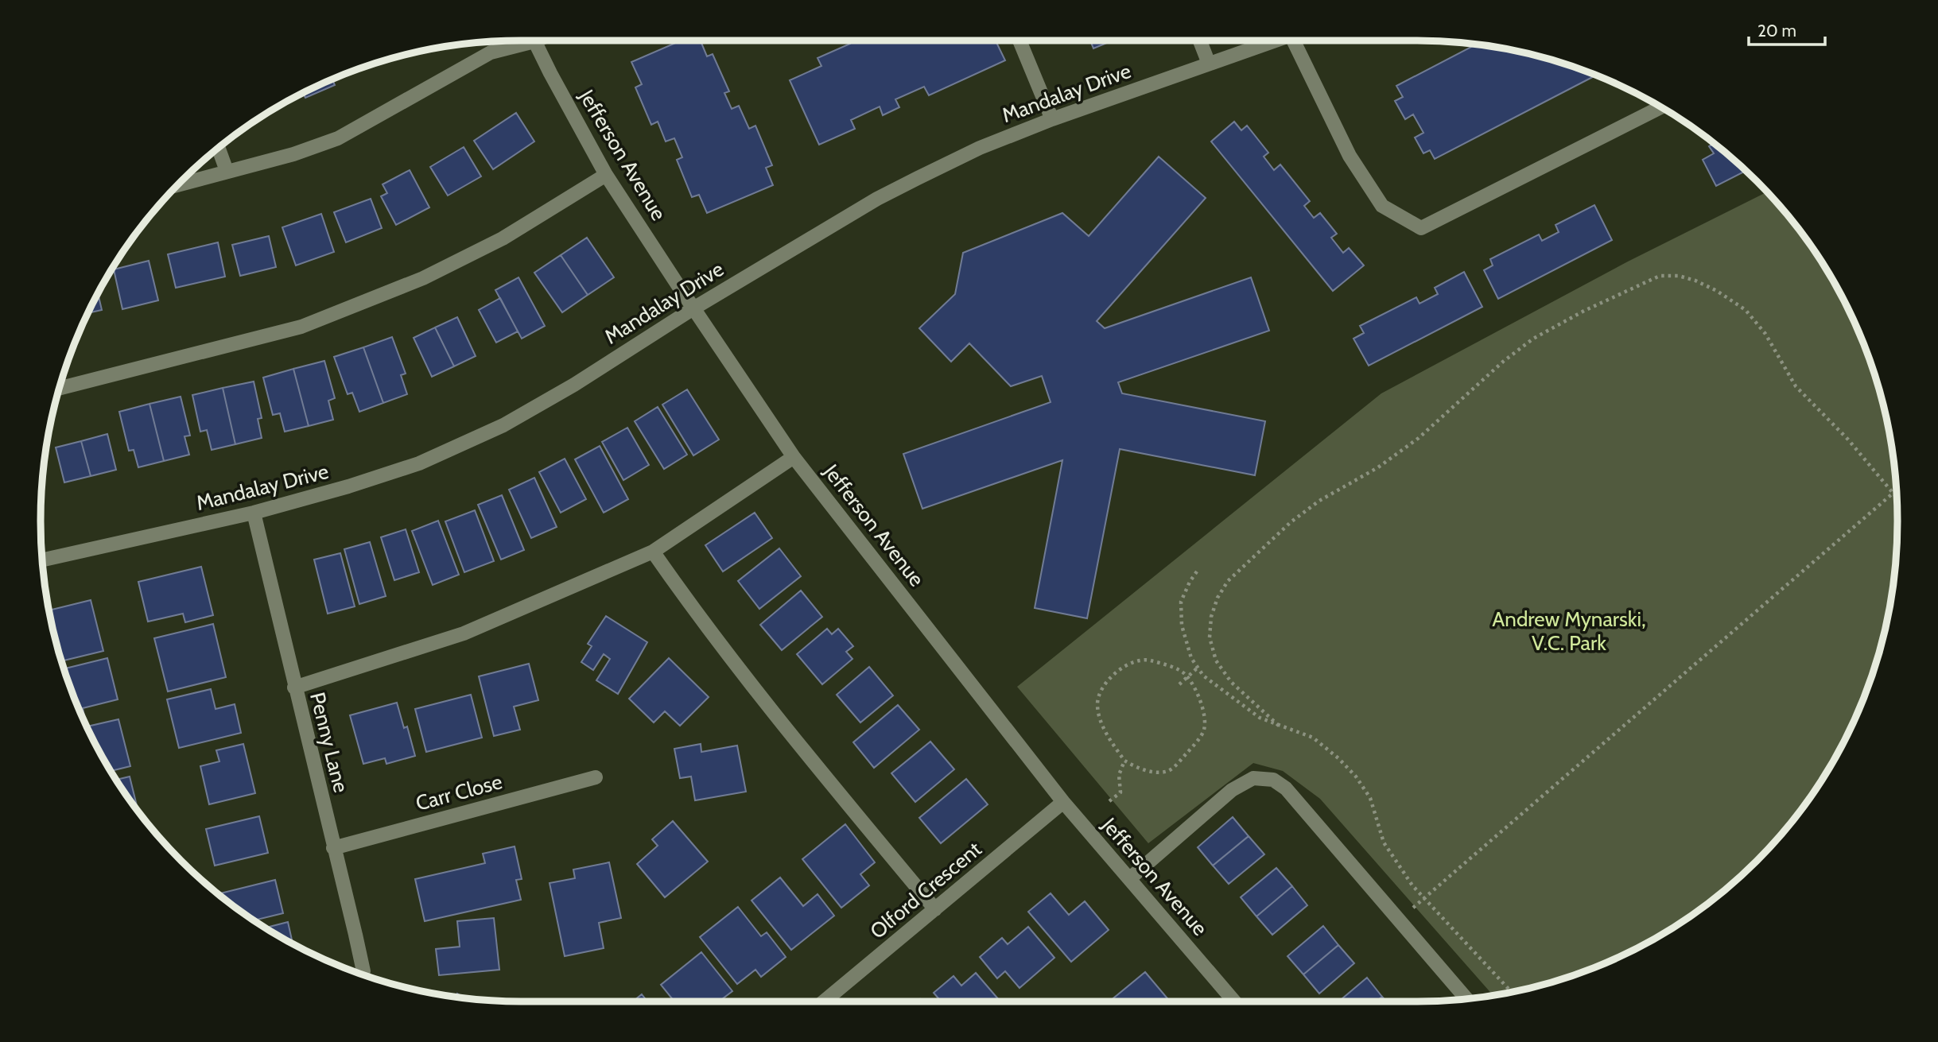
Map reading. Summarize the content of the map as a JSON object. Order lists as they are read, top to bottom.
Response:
{
  "streets": {
    "street": [
      "Mandalay Drive",
      "Jefferson Avenue",
      "Penny Lane",
      "Carr Close",
      "Olford Crescent"
    ]
  },
  "crossings": [
    ["Mandalay Drive", "Jefferson Avenue"],
    ["Mandalay Drive", "Penny Lane"],
    ["Jefferson Avenue", "Olford Crescent"],
    ["Penny Lane", "Carr Close"]
  ],
  "parks": ["Andrew Mynarski, V.C. Park"],
  "scale_bar": "20 m"
}
